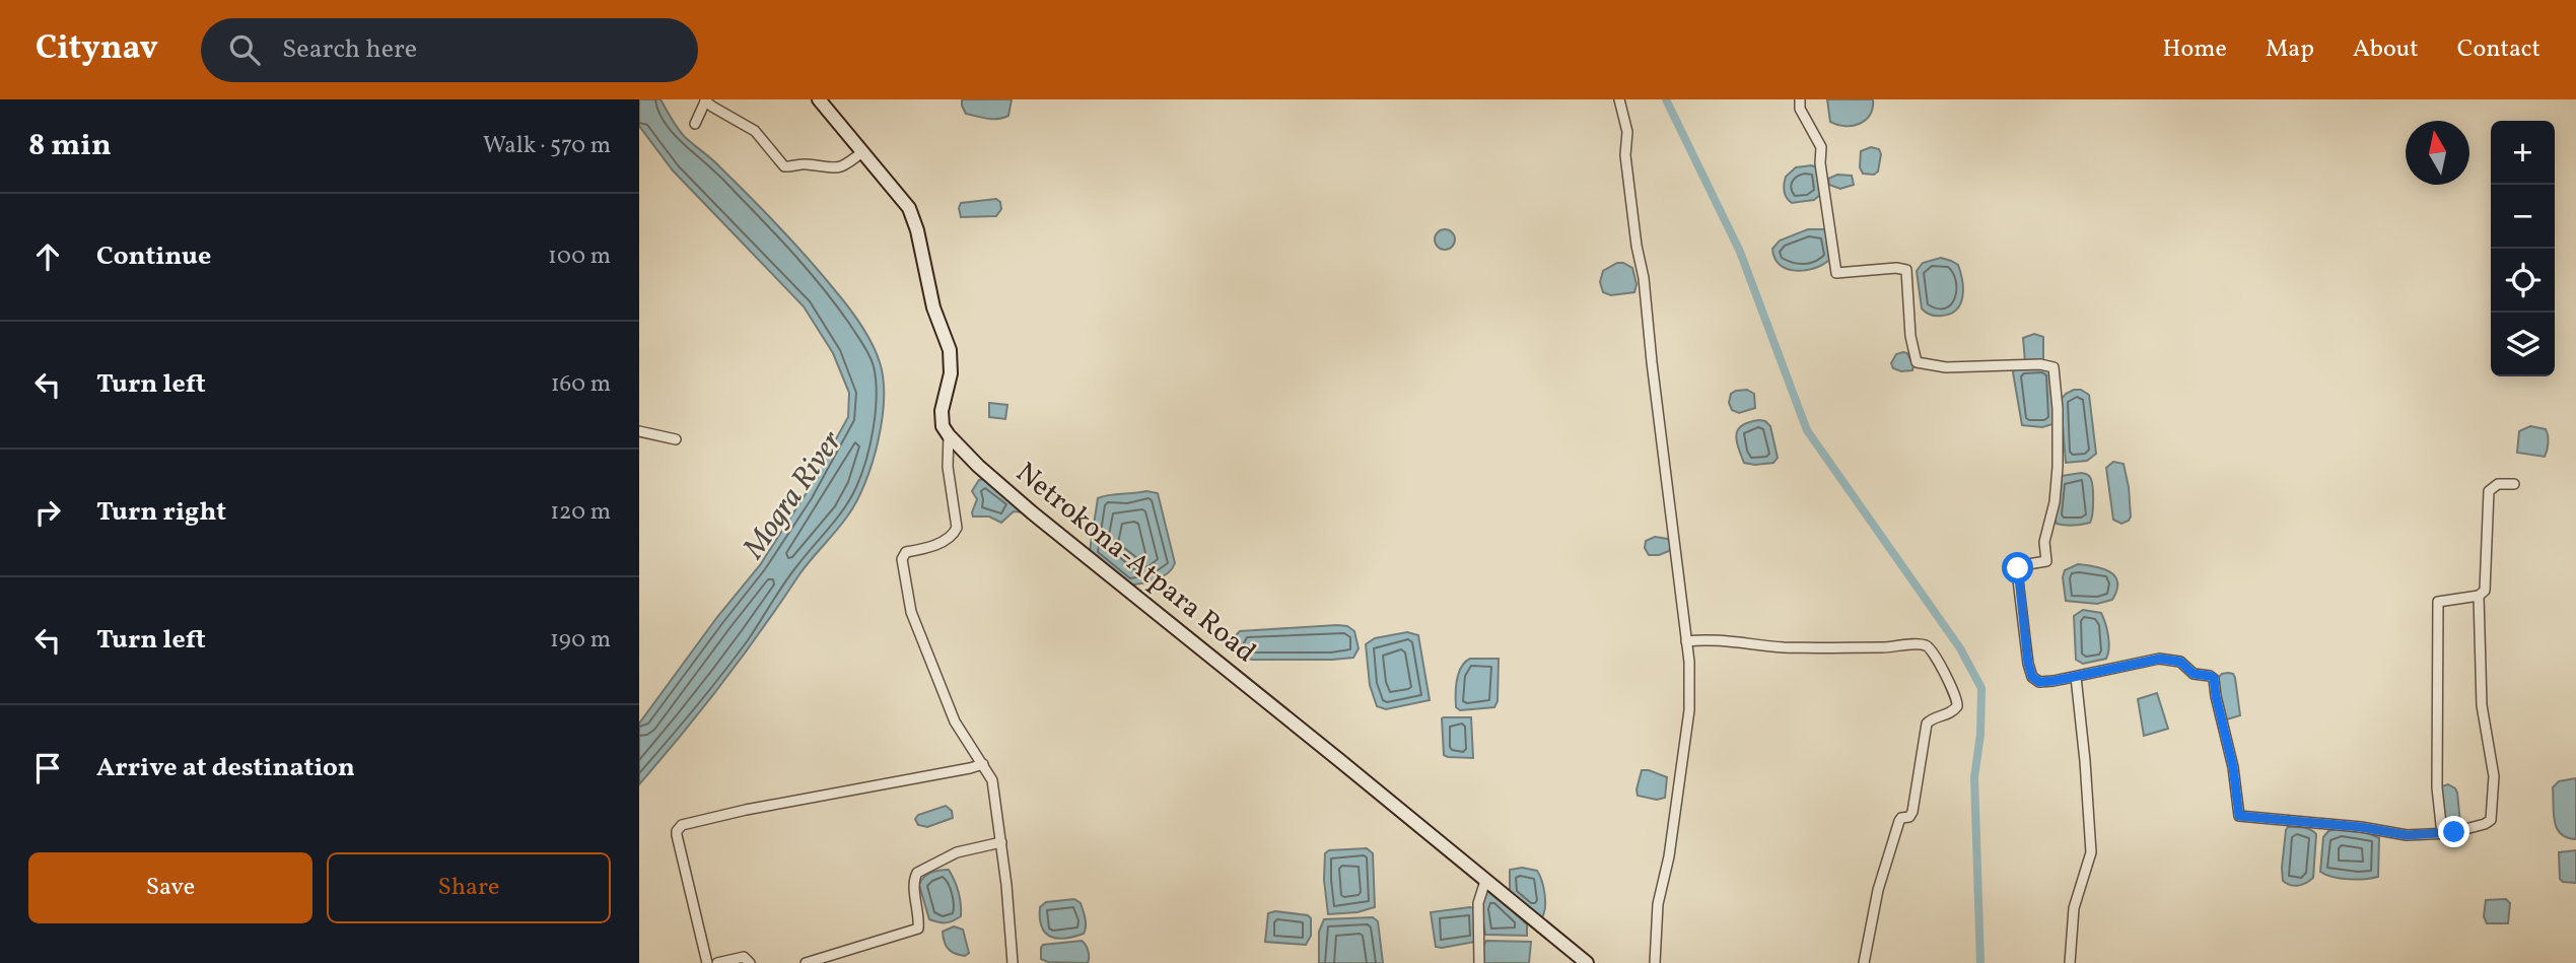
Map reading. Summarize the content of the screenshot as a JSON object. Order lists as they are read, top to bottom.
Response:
{
  "streets": {
    "street": ["Netrokona-Atpara Road"]
  },
  "water": ["Mogra River"],
  "north": "top",
  "page": {
    "header": "Citynav",
    "search": "Search here",
    "nav": [
      "Home",
      "Map",
      "About",
      "Contact"
    ],
    "heading": ["8 min", "Walk · 570 m"],
    "map_buttons": ["+", "−"],
    "list": [
      ["Continue", "100 m"],
      ["Turn left", "160 m"],
      ["Turn right", "120 m"],
      ["Turn left", "190 m"],
      "Arrive at destination"
    ],
    "buttons": ["Save", "Share"]
  }
}
